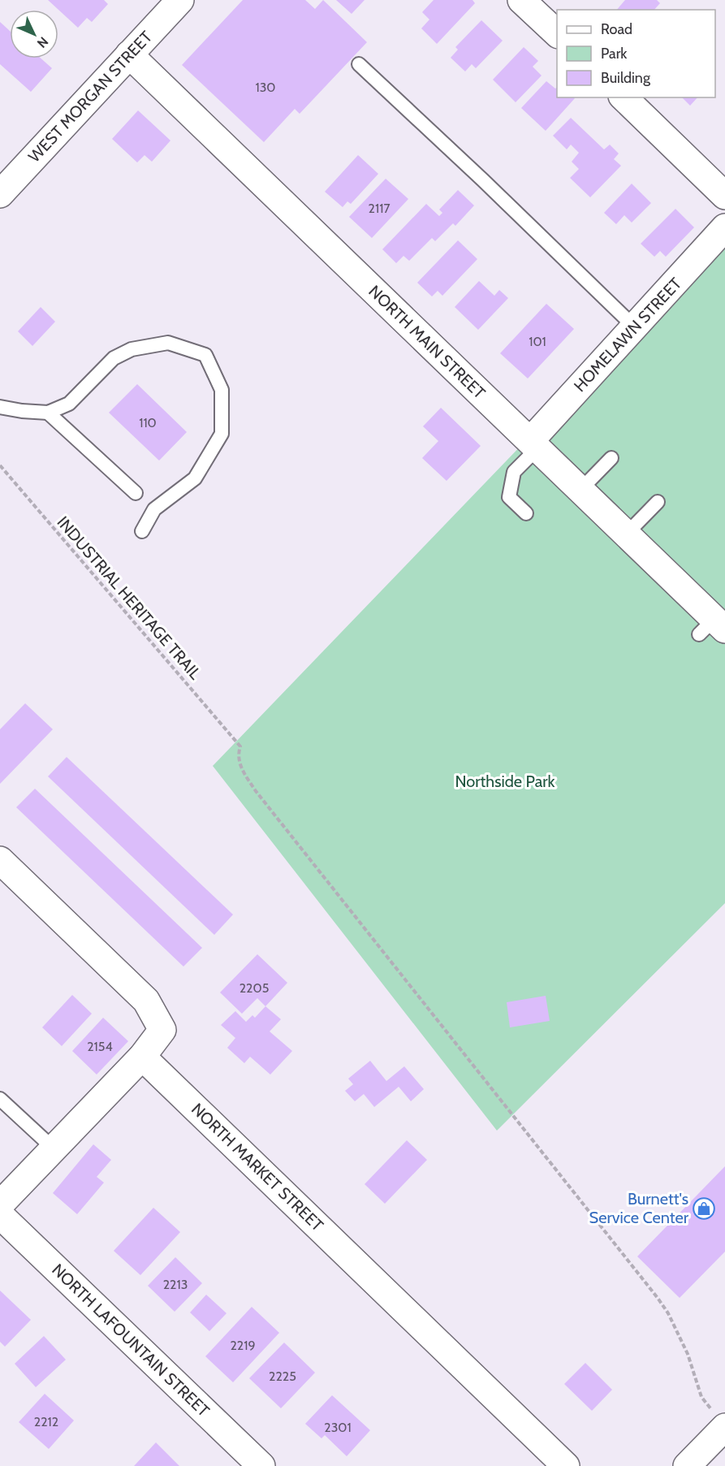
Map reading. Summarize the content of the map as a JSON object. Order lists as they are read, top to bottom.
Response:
{
  "streets": {
    "street": [
      "WEST MORGAN STREET",
      "HOMELAWN STREET",
      "NORTH MAIN STREET",
      "NORTH MARKET STREET",
      "NORTH LAFOUNTAIN STREET"
    ],
    "path": ["INDUSTRIAL HERITAGE TRAIL"]
  },
  "crossings": [
    ["WEST MORGAN STREET", "NORTH MAIN STREET"],
    ["HOMELAWN STREET", "NORTH MAIN STREET"]
  ],
  "parks": ["Northside Park"],
  "places": {
    "shop": ["Burnett's Service Center"]
  },
  "house_numbers": [
    "130",
    "2117",
    "101",
    "110",
    "2205",
    "2154",
    "2213",
    "2219",
    "2225",
    "2212",
    "2301"
  ],
  "legend": ["Road", "Park", "Building"],
  "north": "bottom right"
}
